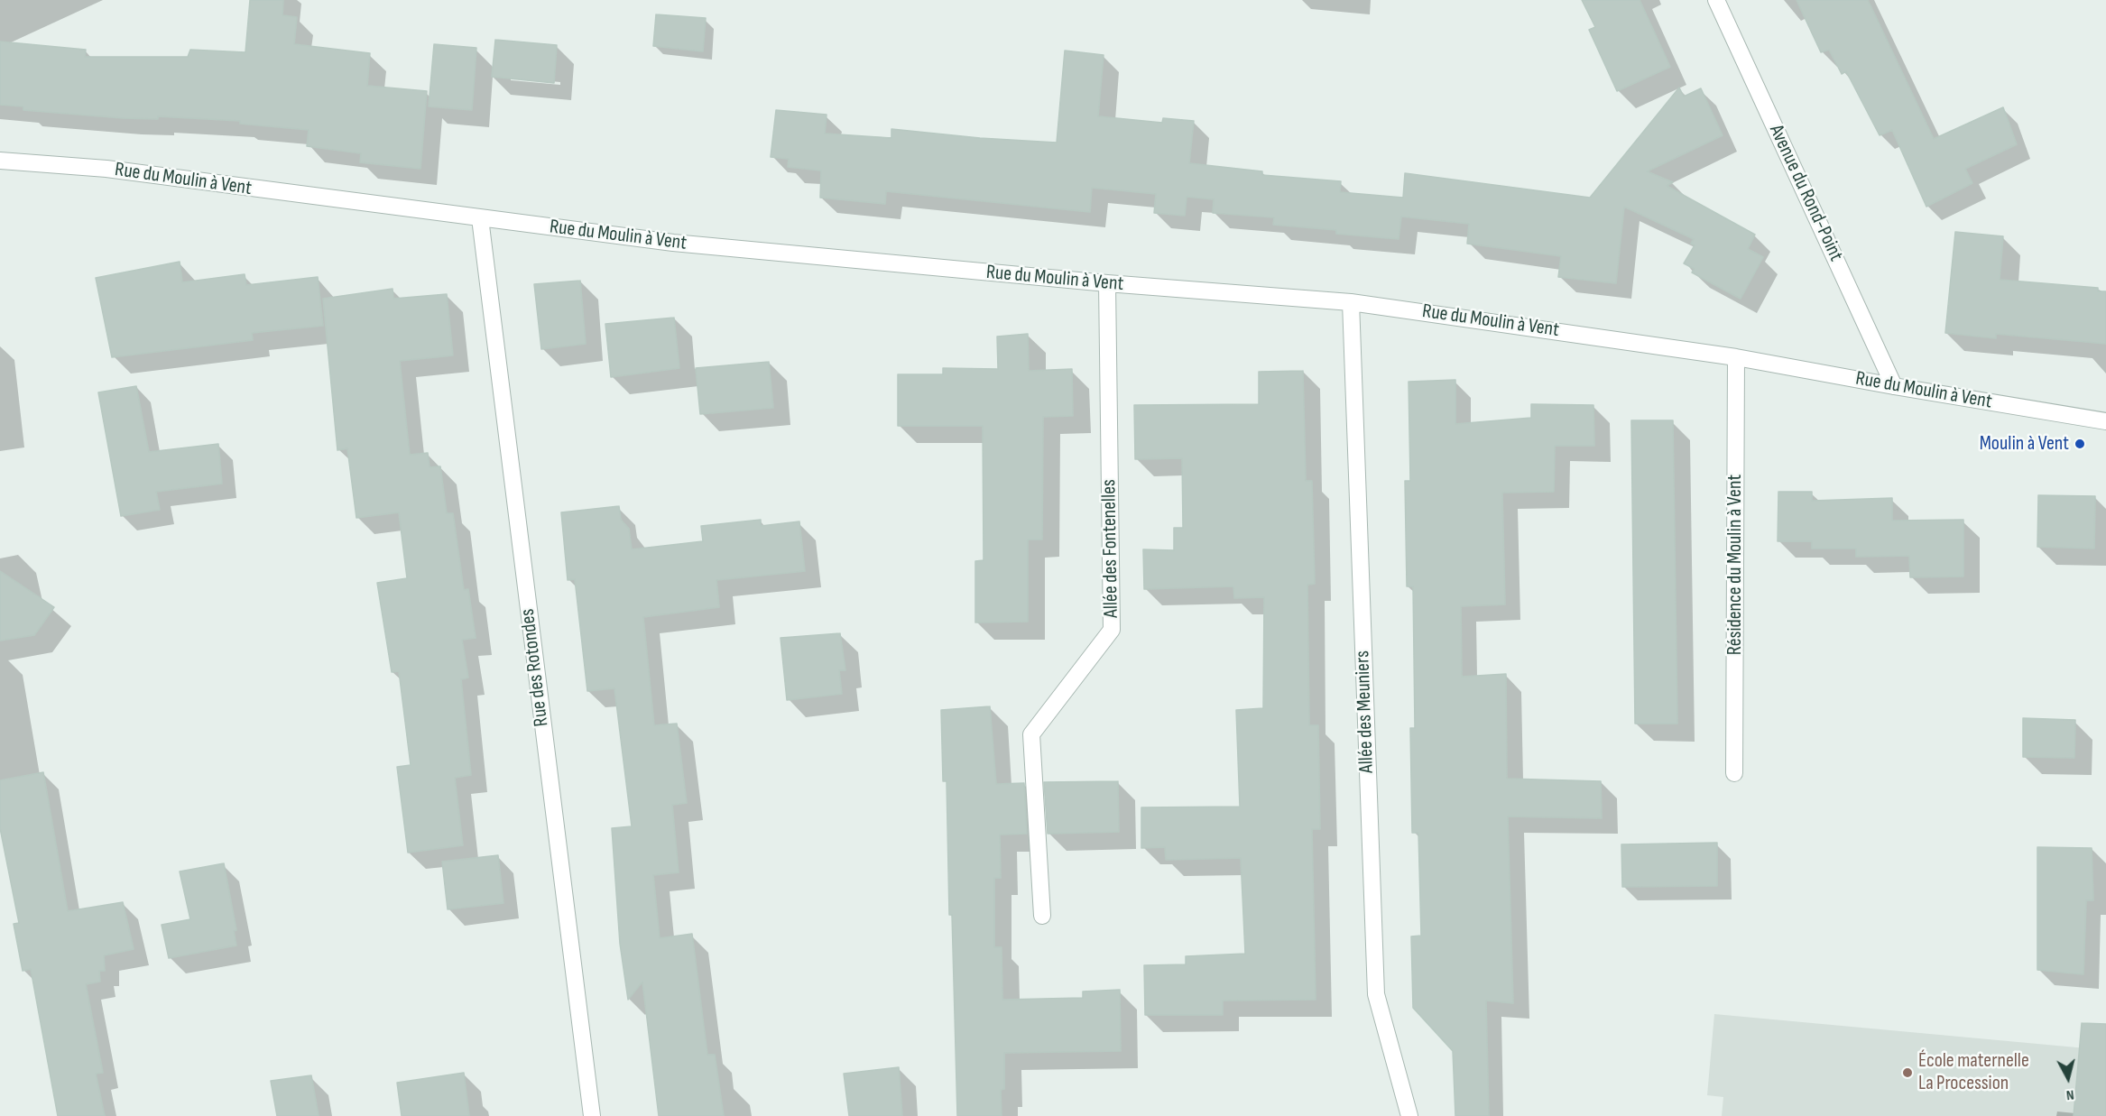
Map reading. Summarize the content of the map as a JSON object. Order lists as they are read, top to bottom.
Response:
{
  "streets": {
    "street": [
      "Rue du Moulin à Vent",
      "Avenue du Rond-Point",
      "Allée des Fontenelles",
      "Résidence du Moulin à Vent",
      "Rue des Rotondes",
      "Allée des Meuniers"
    ]
  },
  "crossings": [
    ["Rue du Moulin à Vent", "Avenue du Rond-Point"],
    ["Rue du Moulin à Vent", "Allée des Fontenelles"],
    ["Rue du Moulin à Vent", "Résidence du Moulin à Vent"],
    ["Rue du Moulin à Vent", "Rue des Rotondes"],
    ["Rue du Moulin à Vent", "Allée des Meuniers"]
  ],
  "places": ["Moulin à Vent", "École maternelle La Procession"],
  "north": "bottom"
}
